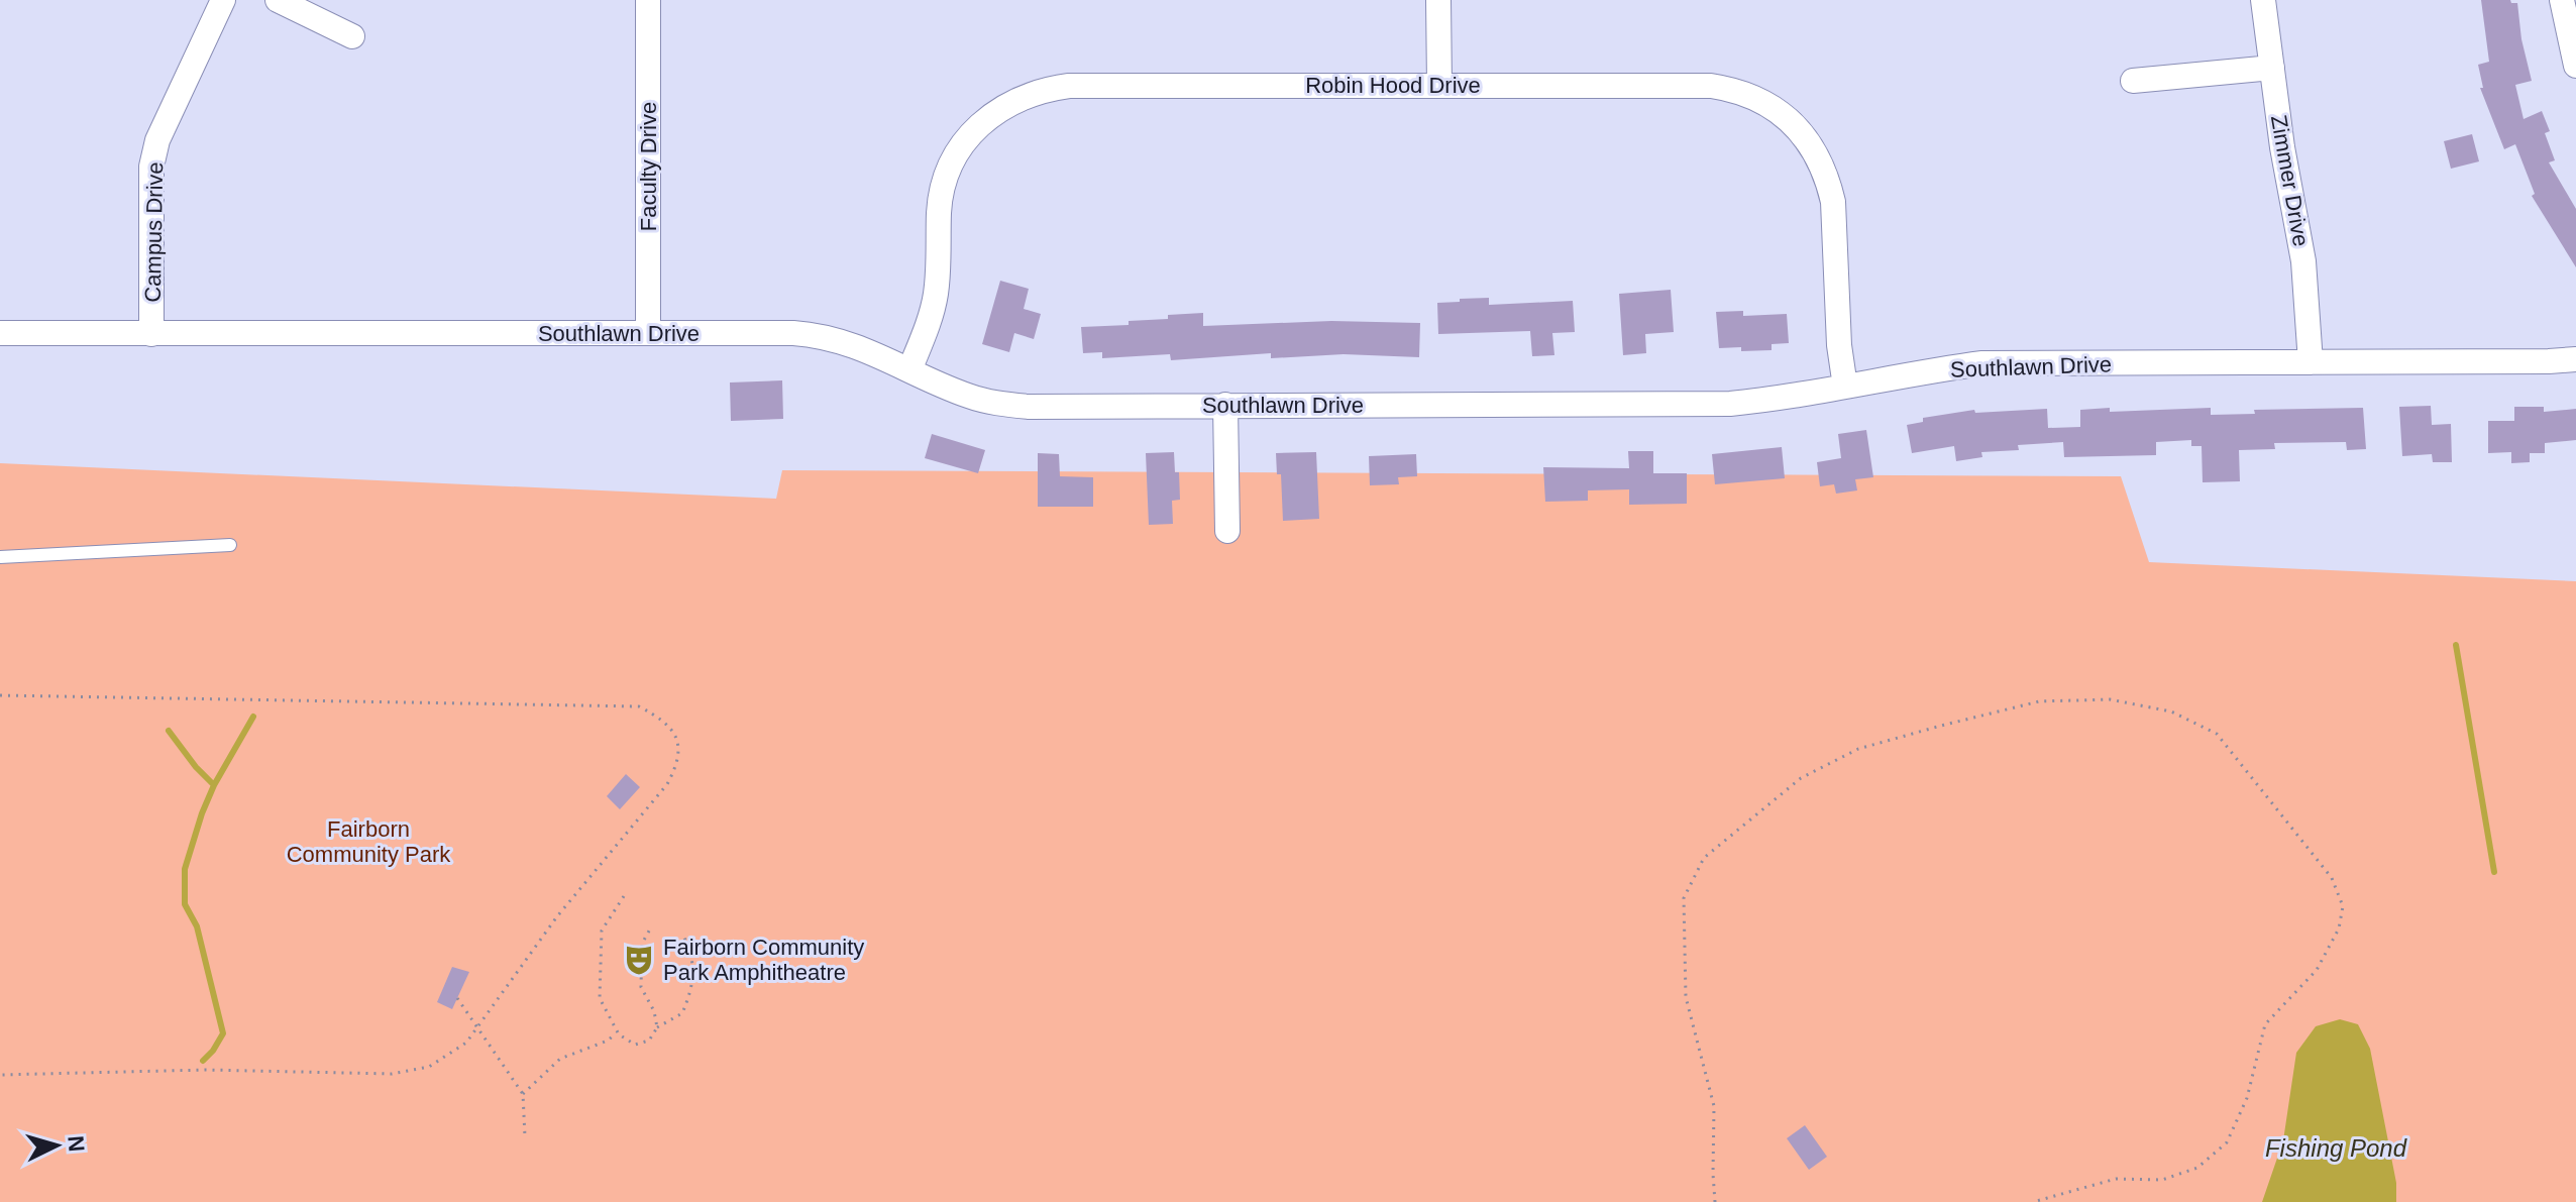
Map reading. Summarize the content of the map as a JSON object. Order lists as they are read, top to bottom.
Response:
{
  "streets": {
    "street": [
      "Robin Hood Drive",
      "Faculty Drive",
      "Zimmer Drive",
      "Campus Drive",
      "Southlawn Drive"
    ]
  },
  "crossings": [
    ["Robin Hood Drive", "Southlawn Drive"],
    ["Faculty Drive", "Southlawn Drive"],
    ["Zimmer Drive", "Southlawn Drive"],
    ["Campus Drive", "Southlawn Drive"]
  ],
  "water": ["Fishing Pond"],
  "parks": ["Fairborn Community Park"],
  "places": {
    "theatre": ["Fairborn Community Park Amphitheatre"]
  },
  "north": "right"
}
